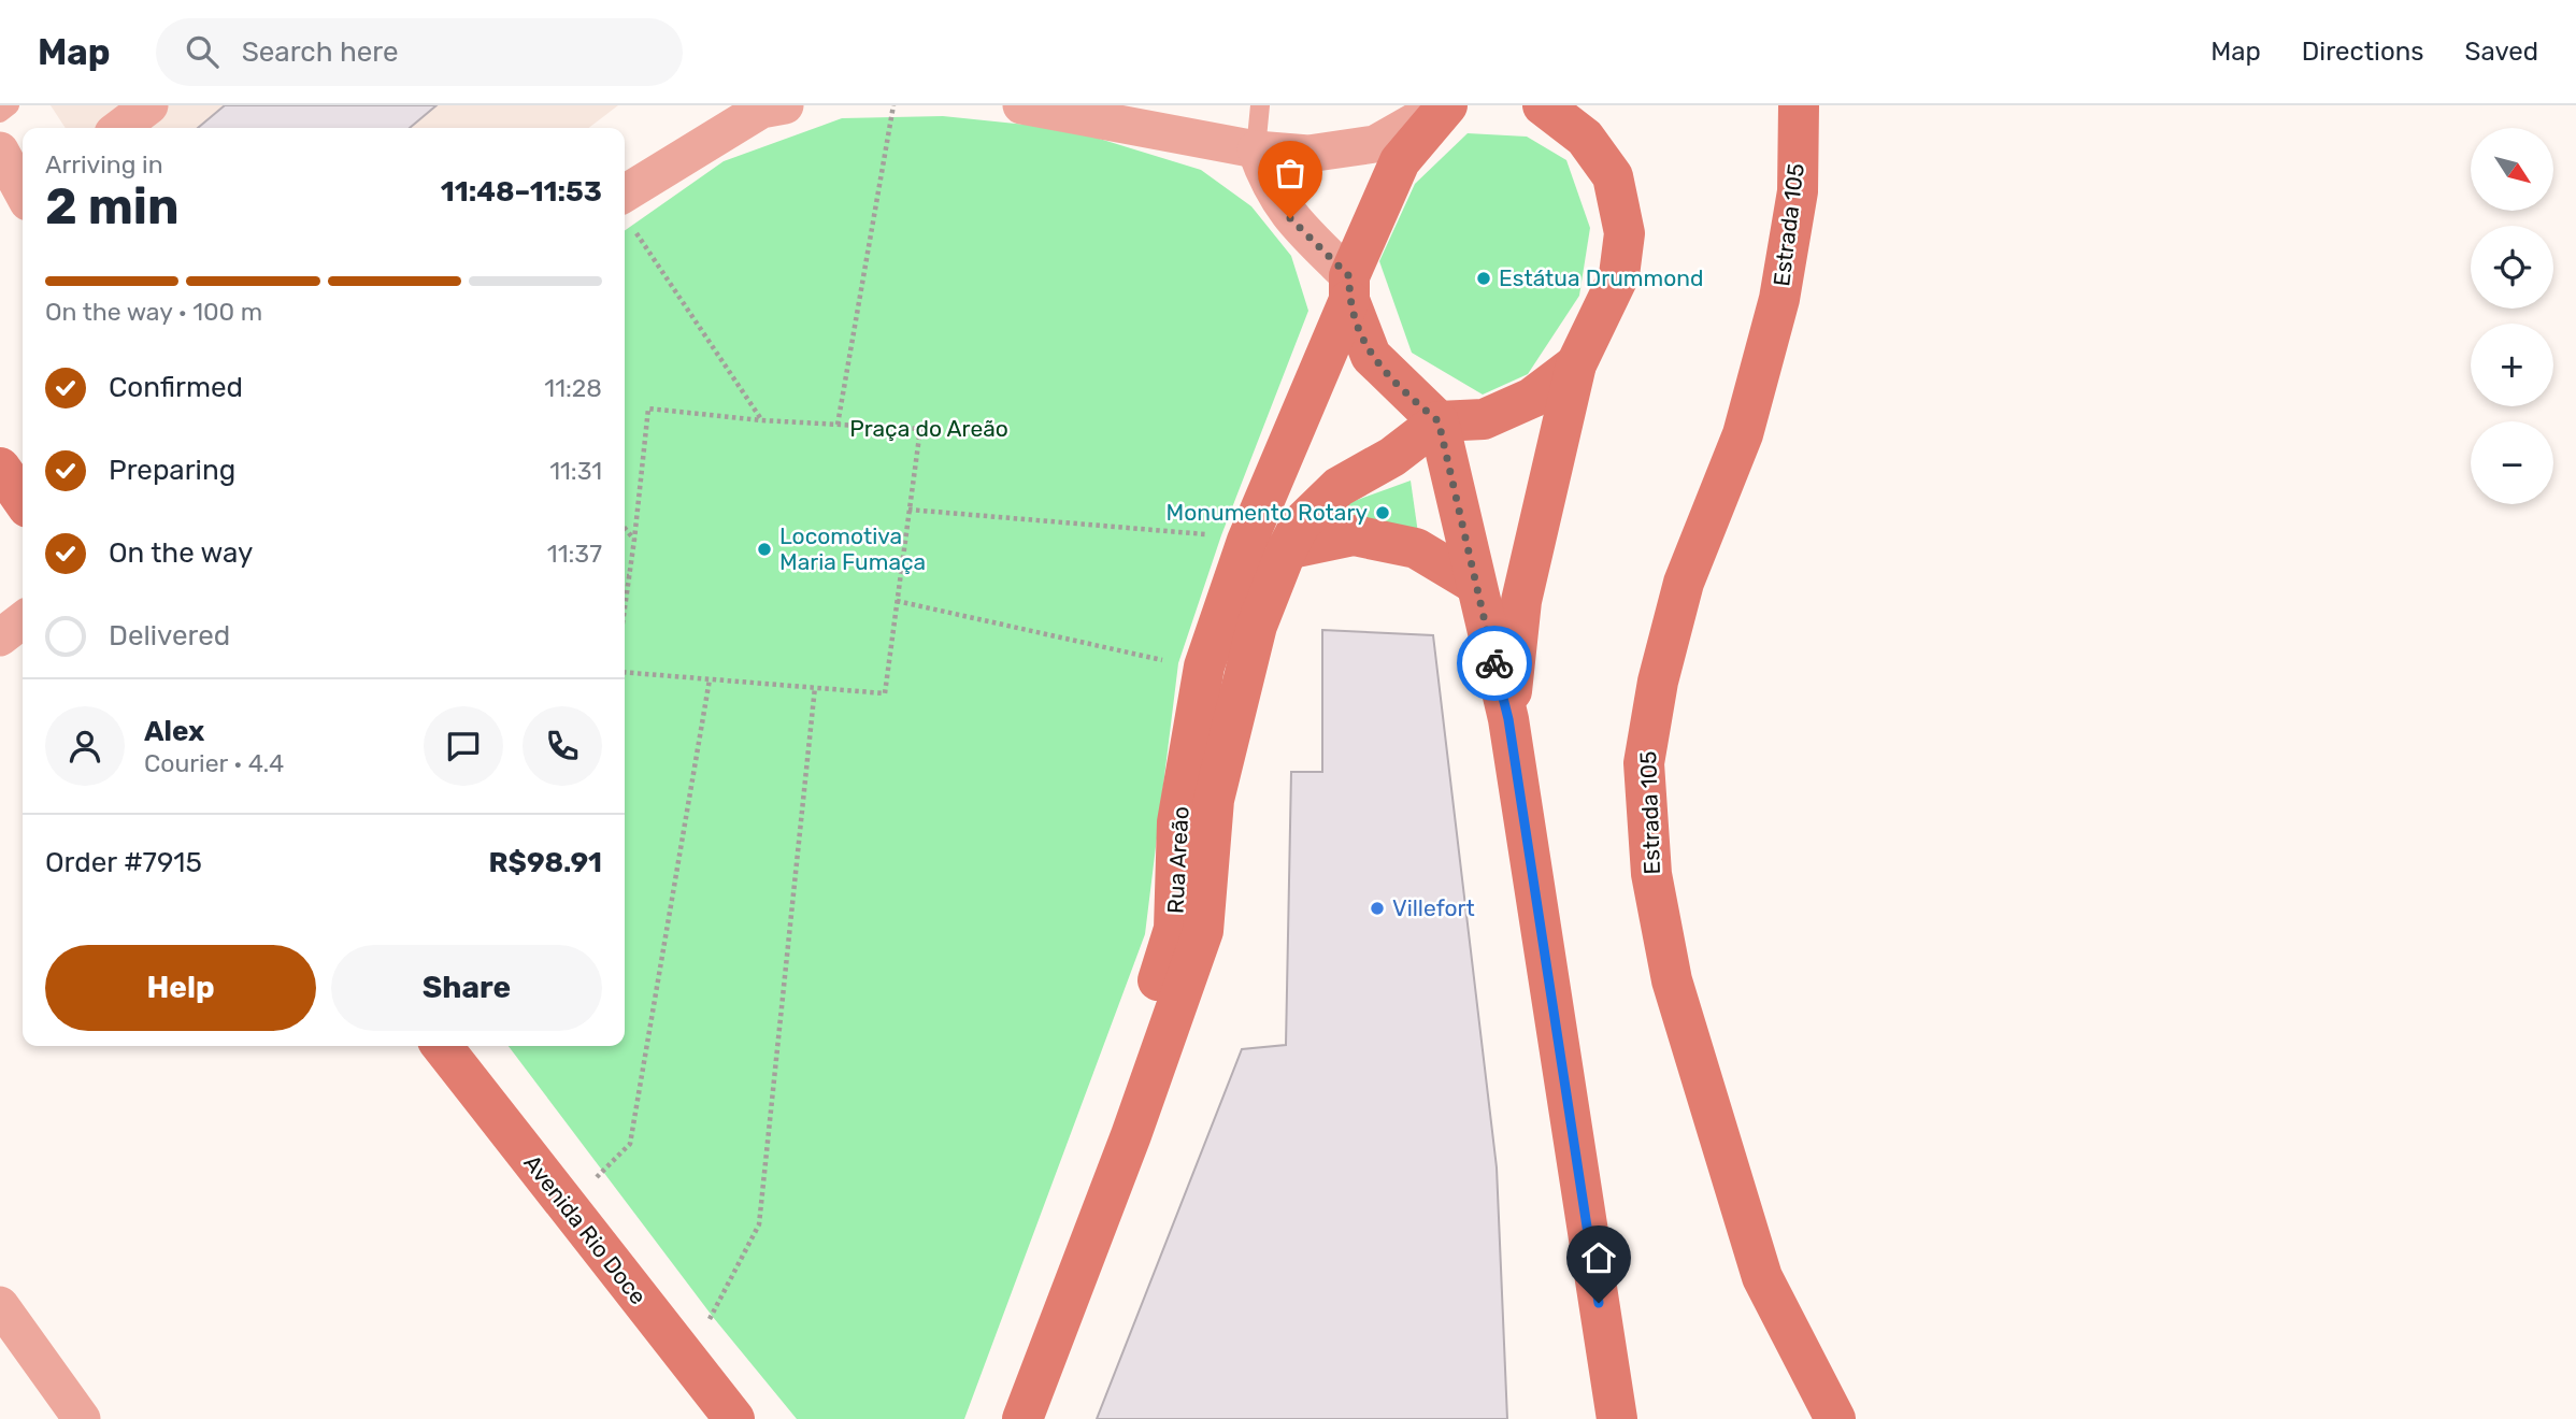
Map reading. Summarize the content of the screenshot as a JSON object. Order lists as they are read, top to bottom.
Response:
{
  "streets": {
    "main road": ["Estrada 105", "Rua Areão", "Avenida Rio Doce"]
  },
  "parks": ["Praça do Areão"],
  "places": [
    "Estátua Drummond",
    "Monumento Rotary",
    "Locomotiva Maria Fumaça",
    "Villefort"
  ],
  "north": "bottom right",
  "page": {
    "header": "Map",
    "search": "Search here",
    "nav": ["Map", "Directions", "Saved"],
    "map_buttons": ["+", "−"],
    "heading": ["2 min", "Arriving in", "11:48–11:53"],
    "panel": [
      "Alex",
      "Courier · 4.4",
      "Order #7915",
      "R$98.91"
    ],
    "bar": "On the way · 100 m",
    "list": [
      ["Confirmed", "11:28"],
      ["Preparing", "11:31"],
      ["On the way", "11:37"],
      "Delivered"
    ],
    "buttons": ["Help", "Share"]
  }
}
